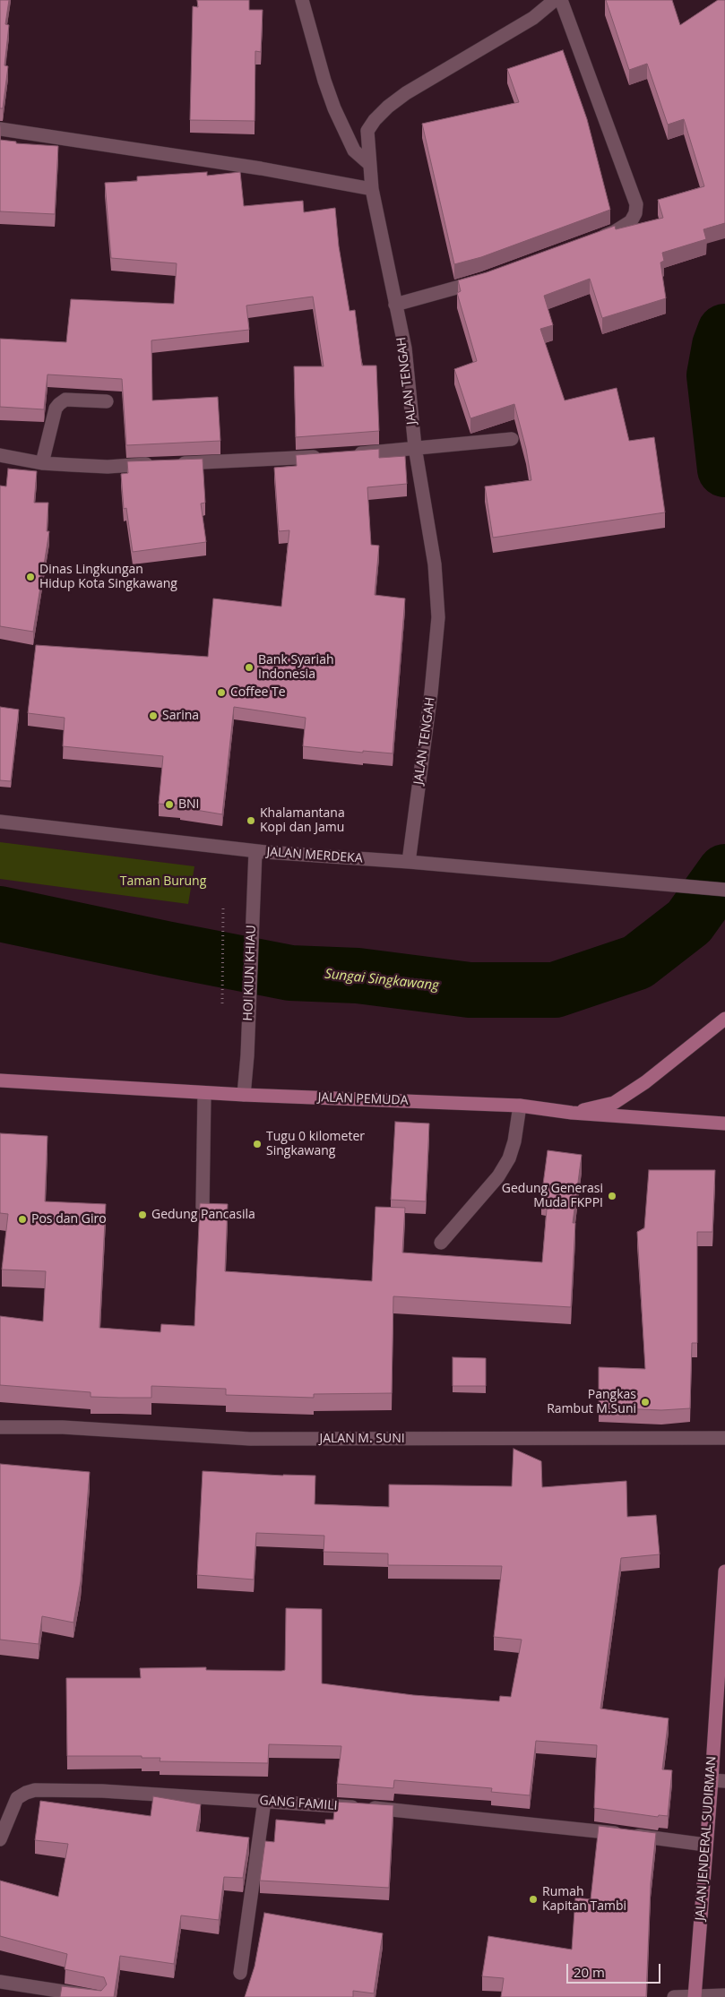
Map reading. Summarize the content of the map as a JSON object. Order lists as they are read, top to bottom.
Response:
{
  "streets": {
    "main road": ["JALAN PEMUDA", "JALAN JENDERAL SUDIRMAN"],
    "street": [
      "JALAN TENGAH",
      "JALAN MERDEKA",
      "HOI KIUN KHIAU",
      "JALAN M. SUNI",
      "GANG FAMILI"
    ]
  },
  "crossings": [
    ["JALAN TENGAH", "JALAN MERDEKA"],
    ["JALAN MERDEKA", "HOI KIUN KHIAU"],
    ["HOI KIUN KHIAU", "JALAN PEMUDA"],
    ["GANG FAMILI", "JALAN JENDERAL SUDIRMAN"]
  ],
  "water": ["Sungai Singkawang"],
  "parks": ["Taman Burung"],
  "places": [
    "Dinas Lingkungan Hidup Kota Singkawang",
    "Bank Syariah Indonesia",
    "Coffee Te",
    "Sarina",
    "BNI",
    "Khalamantana Kopi dan Jamu",
    "Tugu 0 kilometer Singkawang",
    "Gedung Generasi Muda FKPPI",
    "Gedung Pancasila",
    "Pos dan Giro",
    "Pangkas Rambut M.Suni",
    "Rumah Kapitan Tambi"
  ],
  "scale_bar": "20 m"
}
